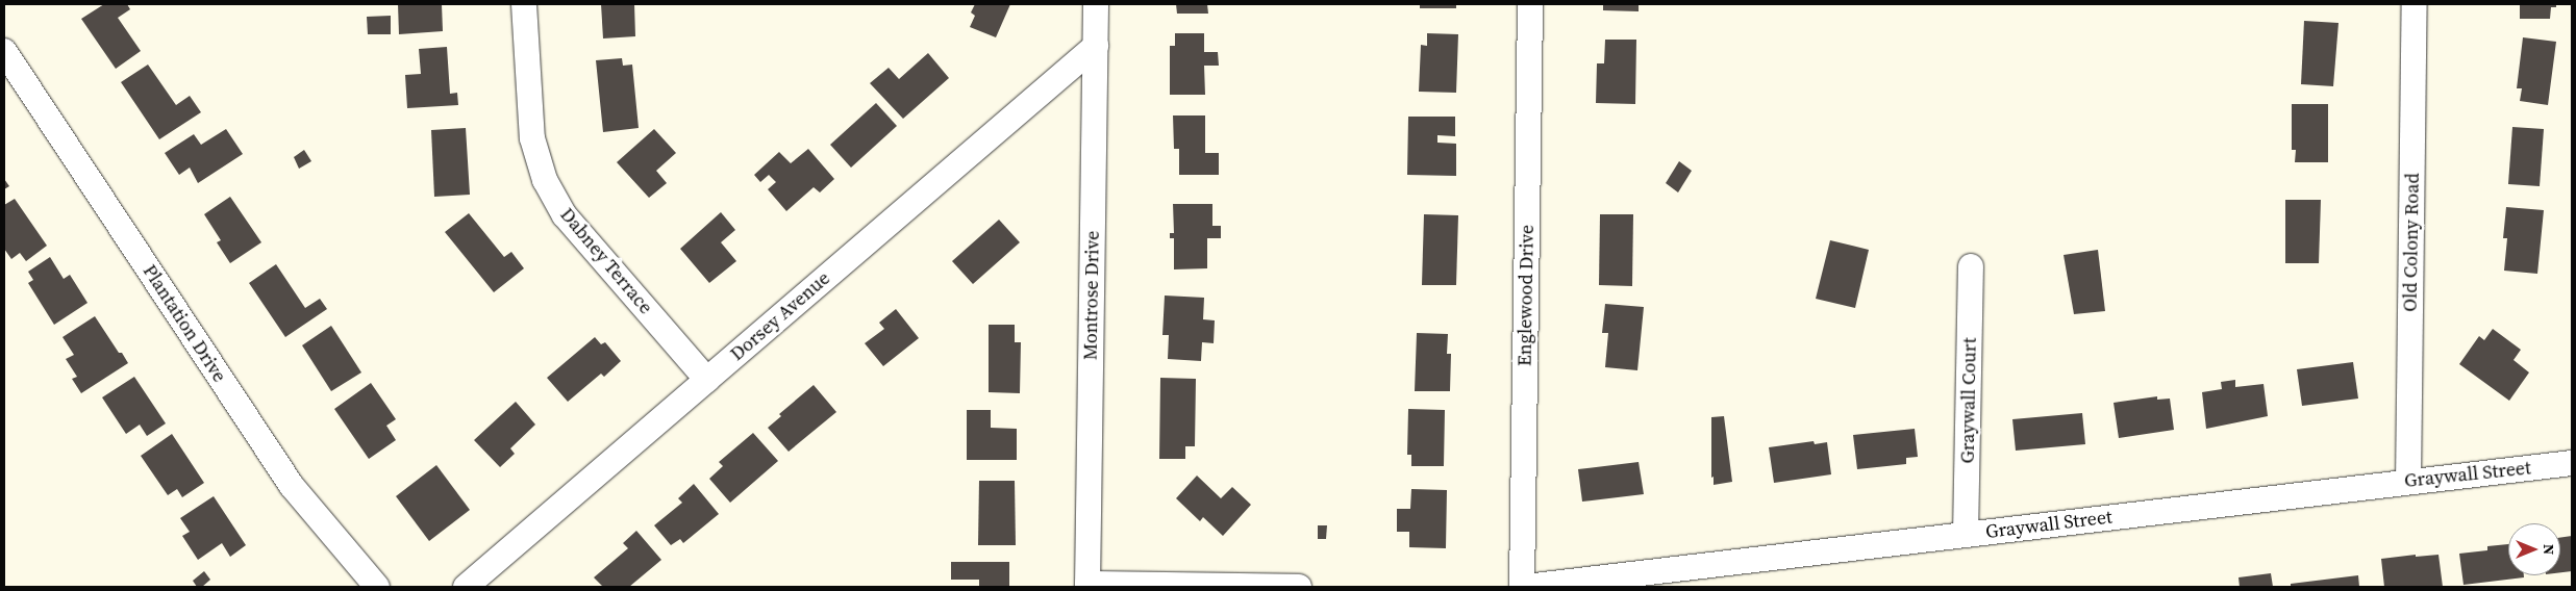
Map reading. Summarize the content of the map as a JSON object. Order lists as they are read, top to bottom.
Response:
{
  "streets": {
    "street": [
      "Old Colony Road",
      "Dabney Terrace",
      "Montrose Drive",
      "Englewood Drive",
      "Dorsey Avenue",
      "Plantation Drive",
      "Graywall Court",
      "Graywall Street"
    ]
  },
  "crossings": [
    ["Old Colony Road", "Graywall Street"],
    ["Dabney Terrace", "Dorsey Avenue"],
    ["Montrose Drive", "Dorsey Avenue"],
    ["Graywall Court", "Graywall Street"]
  ],
  "north": "right"
}
